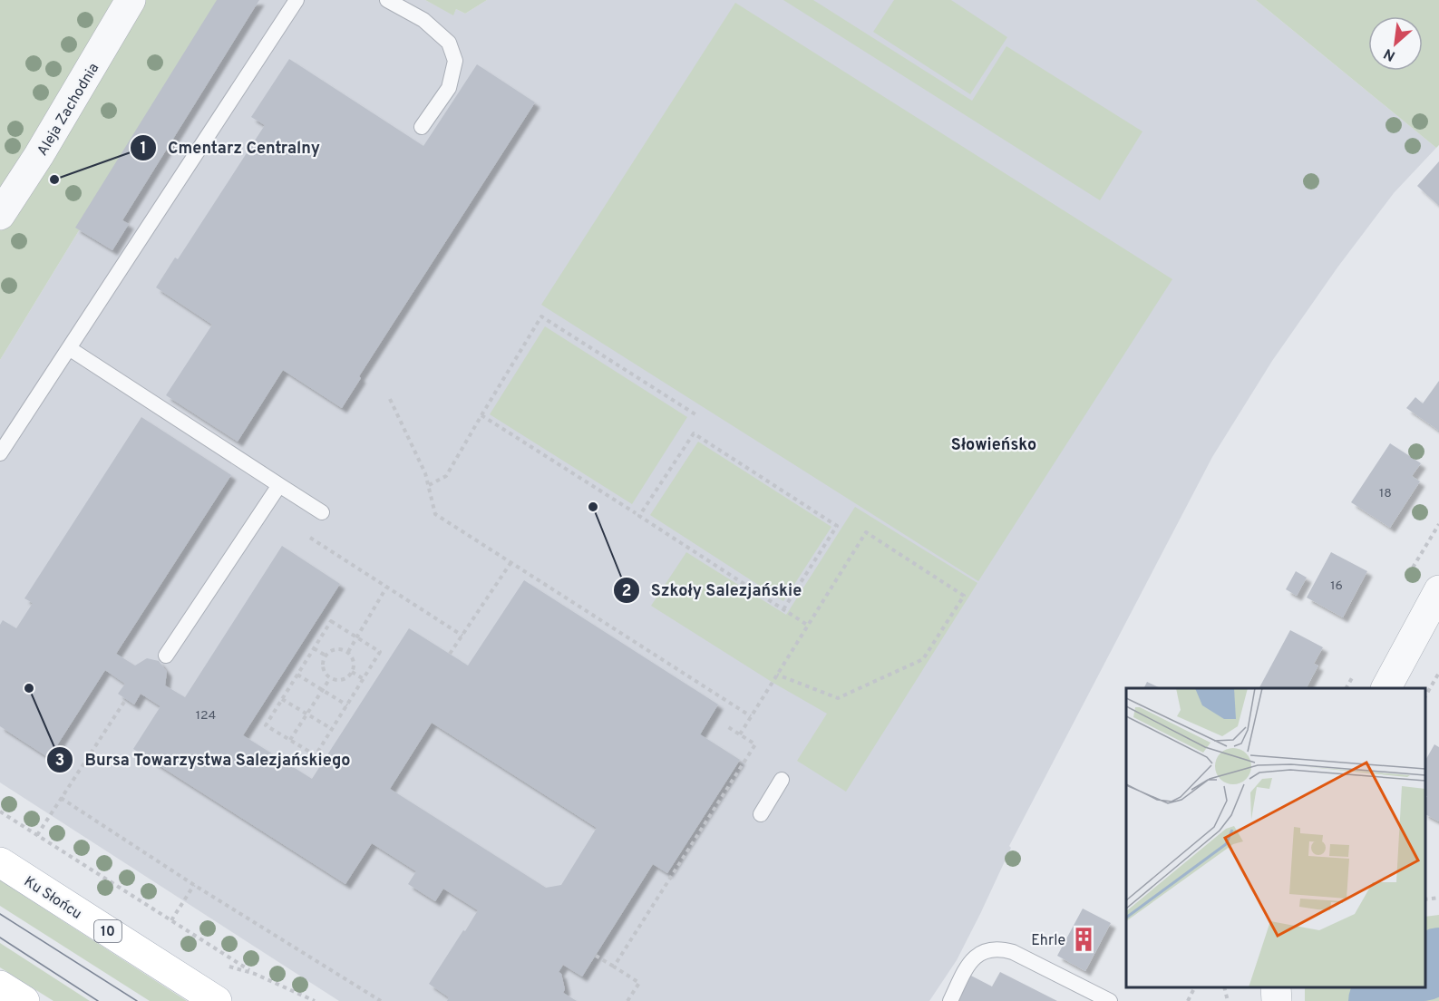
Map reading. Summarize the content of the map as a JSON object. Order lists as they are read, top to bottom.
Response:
{
  "streets": {
    "main road": ["Ku Słońcu", "10"],
    "street": ["Aleja Zachodnia"]
  },
  "districts": ["Słowieńsko"],
  "places": {
    "other": ["Cmentarz Centralny", "Szkoły Salezjańskie", "Bursa Towarzystwa Salezjańskiego"],
    "building": ["Ehrle"]
  },
  "house_numbers": ["18", "16", "124"],
  "north": "bottom left"
}
